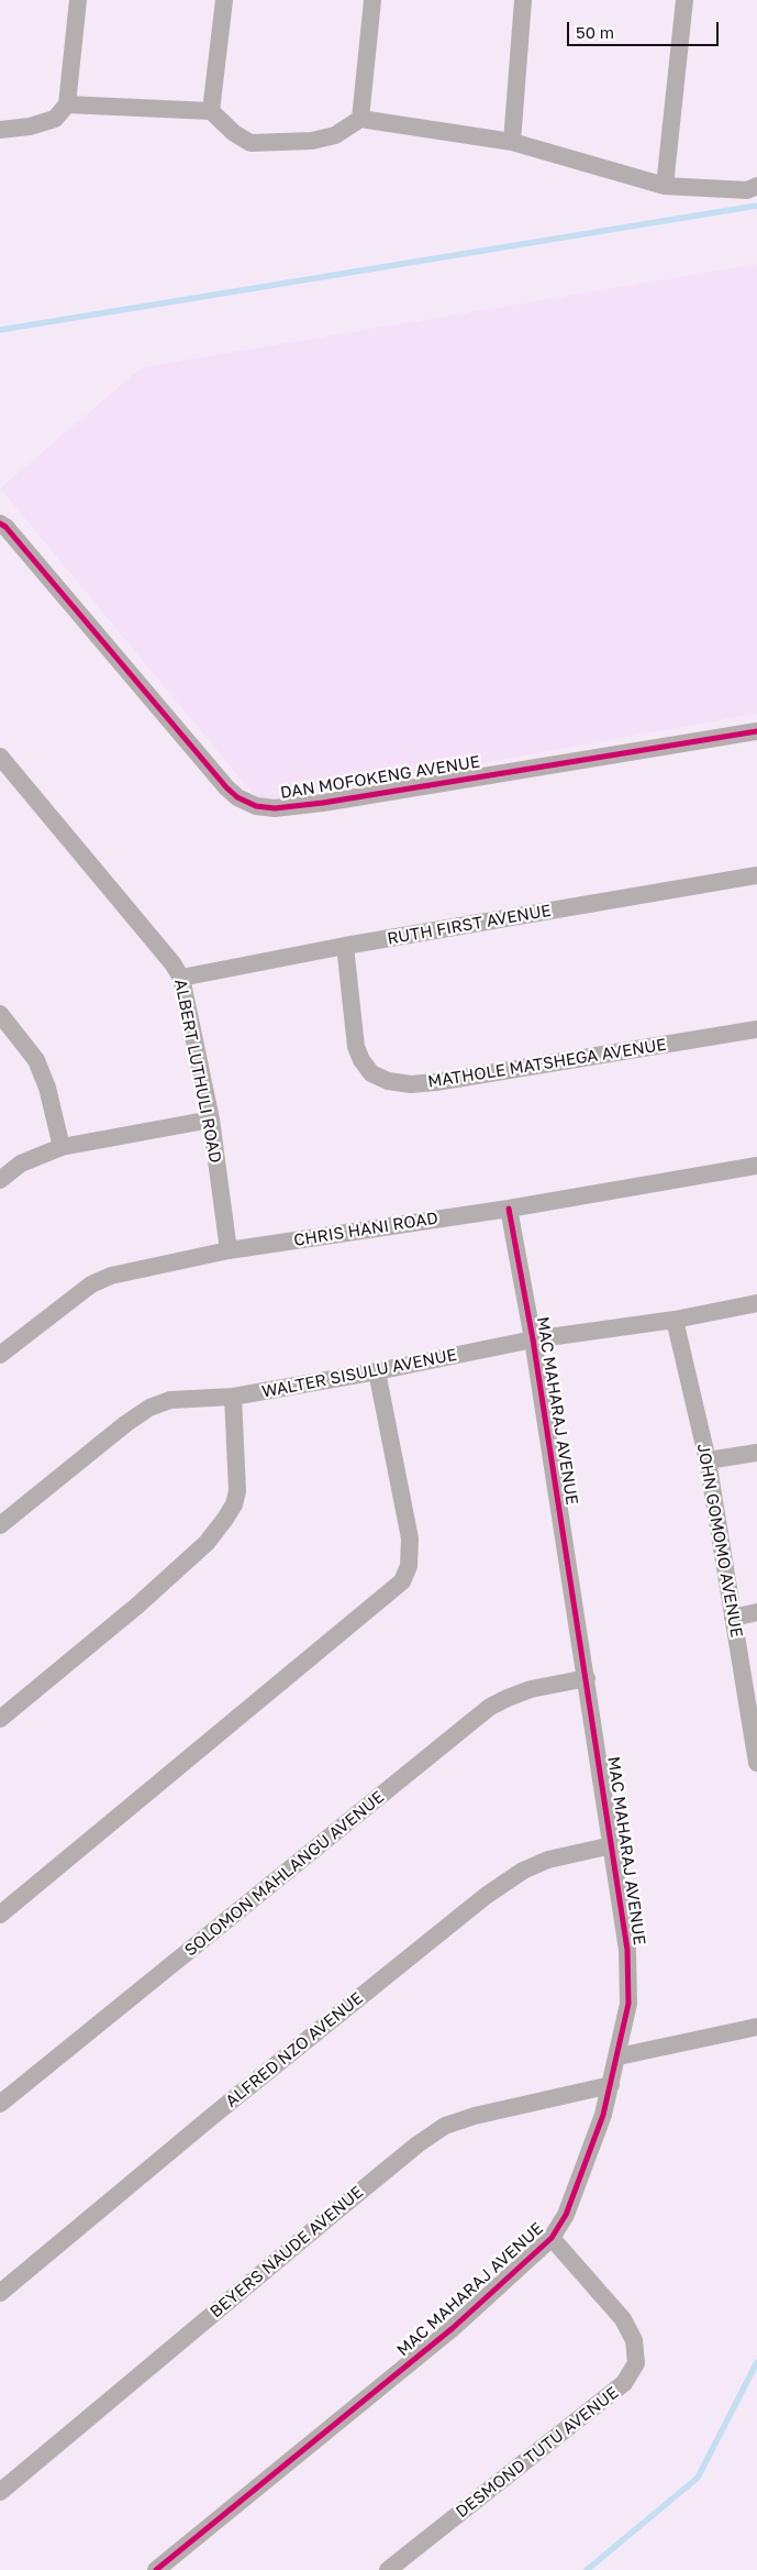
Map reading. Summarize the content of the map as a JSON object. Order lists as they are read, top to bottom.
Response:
{
  "streets": {
    "street": [
      "DAN MOFOKENG AVENUE",
      "RUTH FIRST AVENUE",
      "MATHOLE MATSHEGA AVENUE",
      "ALBERT LUTHULI ROAD",
      "CHRIS HANI ROAD",
      "WALTER SISULU AVENUE",
      "MAC MAHARAJ AVENUE",
      "JOHN GOMOMO AVENUE",
      "SOLOMON MAHLANGU AVENUE",
      "ALFRED NZO AVENUE",
      "BEYERS NAUDE AVENUE",
      "DESMOND TUTU AVENUE"
    ]
  },
  "crossings": [
    ["RUTH FIRST AVENUE", "MATHOLE MATSHEGA AVENUE"],
    ["RUTH FIRST AVENUE", "ALBERT LUTHULI ROAD"],
    ["ALBERT LUTHULI ROAD", "CHRIS HANI ROAD"],
    ["CHRIS HANI ROAD", "MAC MAHARAJ AVENUE"],
    ["WALTER SISULU AVENUE", "MAC MAHARAJ AVENUE"],
    ["WALTER SISULU AVENUE", "JOHN GOMOMO AVENUE"],
    ["MAC MAHARAJ AVENUE", "SOLOMON MAHLANGU AVENUE"],
    ["MAC MAHARAJ AVENUE", "ALFRED NZO AVENUE"],
    ["MAC MAHARAJ AVENUE", "BEYERS NAUDE AVENUE"],
    ["MAC MAHARAJ AVENUE", "DESMOND TUTU AVENUE"]
  ],
  "scale_bar": "50 m"
}
